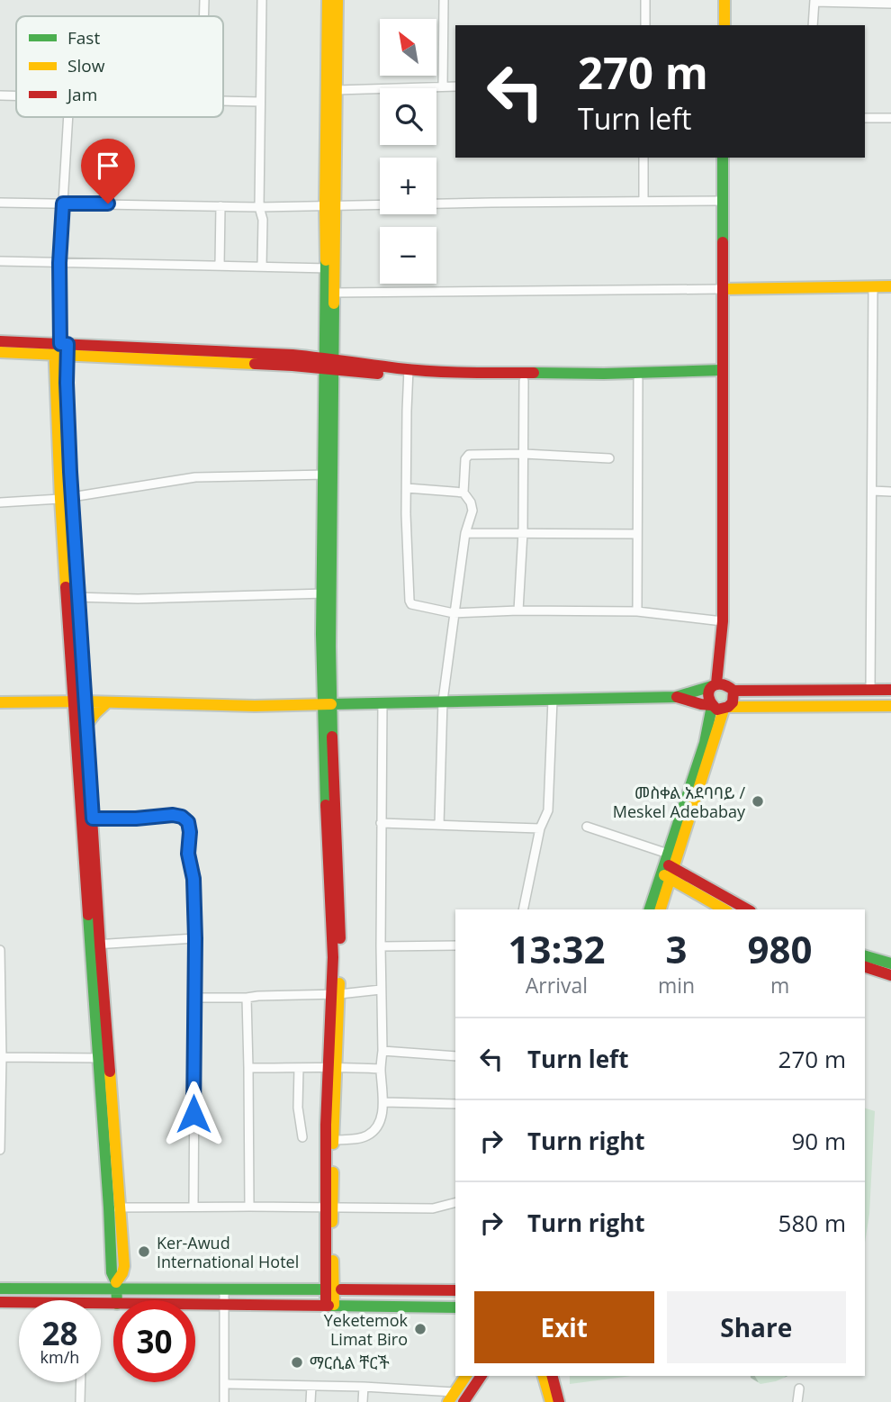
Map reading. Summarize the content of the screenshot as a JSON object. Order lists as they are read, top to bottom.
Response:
{
  "places": [
    "መስቀል አደባባይ / Meskel Adebabay",
    "Ker-Awud International Hotel",
    "Yeketemok Limat Biro",
    "ማርሲል ቸርች"
  ],
  "legend": ["Fast", "Slow", "Jam"],
  "north": "top left",
  "page": {
    "map_buttons": ["+", "−"],
    "turn": ["270 m", "Turn left"],
    "eta": [
      "13:32",
      "Arrival",
      "3",
      "min",
      "980",
      "m"
    ],
    "list": [
      {
        "name": "Turn left",
        "value": "270 m"
      },
      {
        "name": "Turn right",
        "value": "90 m"
      },
      {
        "name": "Turn right",
        "value": "580 m"
      }
    ],
    "buttons": ["Exit", "Share"],
    "speed": "28 km/h",
    "limit": "30"
  }
}
